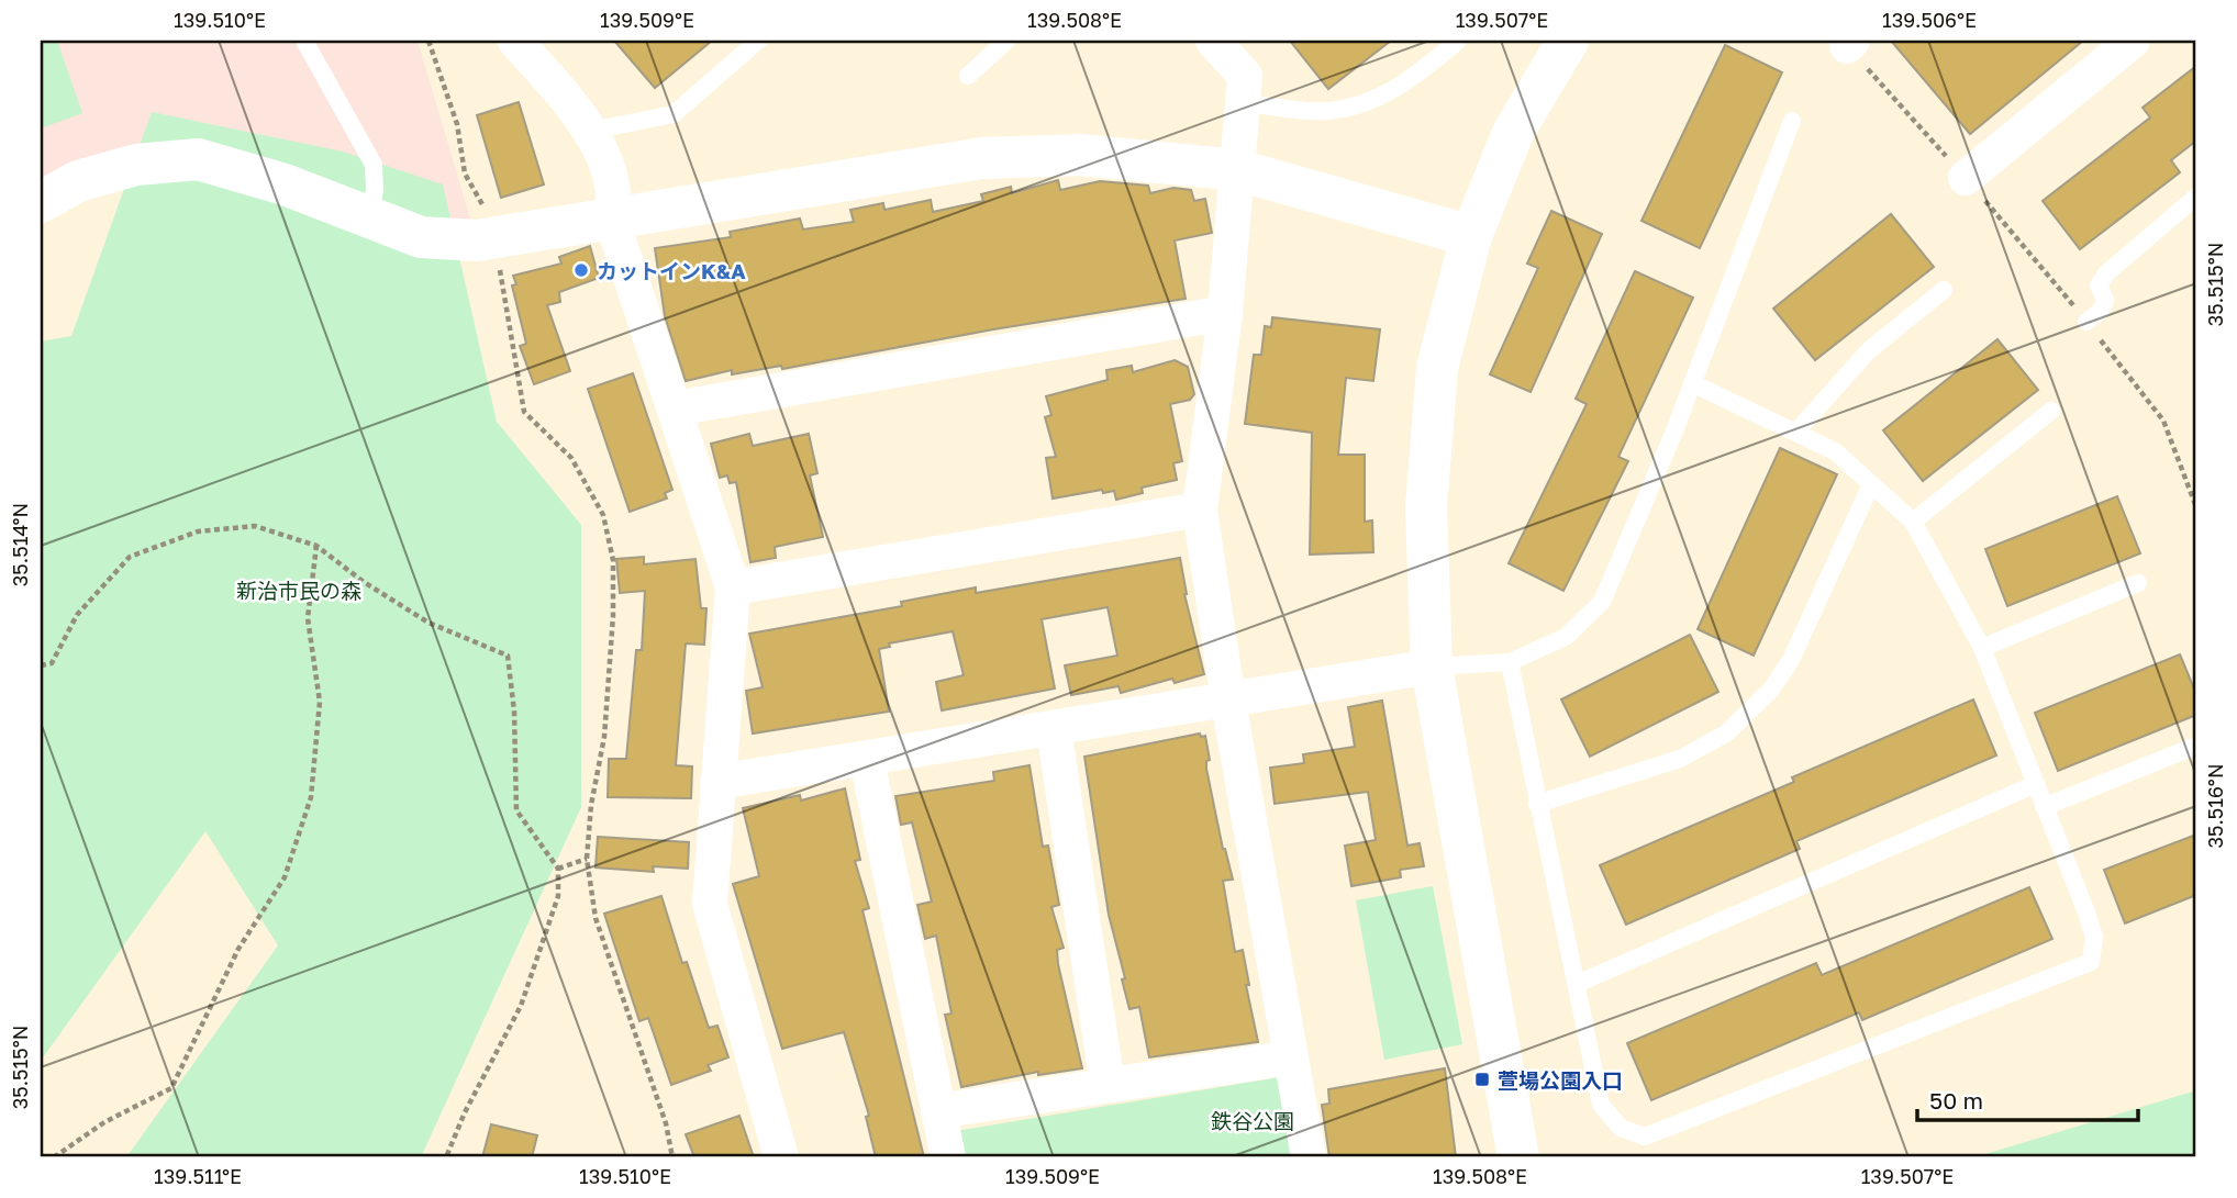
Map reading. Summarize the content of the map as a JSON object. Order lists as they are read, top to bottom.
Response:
{
  "parks": ["新治市民の森", "鉄谷公園"],
  "places": {
    "other": ["カットインK&A"],
    "transit": ["萱場公園入口"]
  },
  "scale_bar": "50 m",
  "coordinates": [
    "139.510°E",
    "139.509°E",
    "139.508°E",
    "139.507°E",
    "139.506°E",
    "35.515°N",
    "35.514°N",
    "35.516°N",
    "139.511°E"
  ]
}
